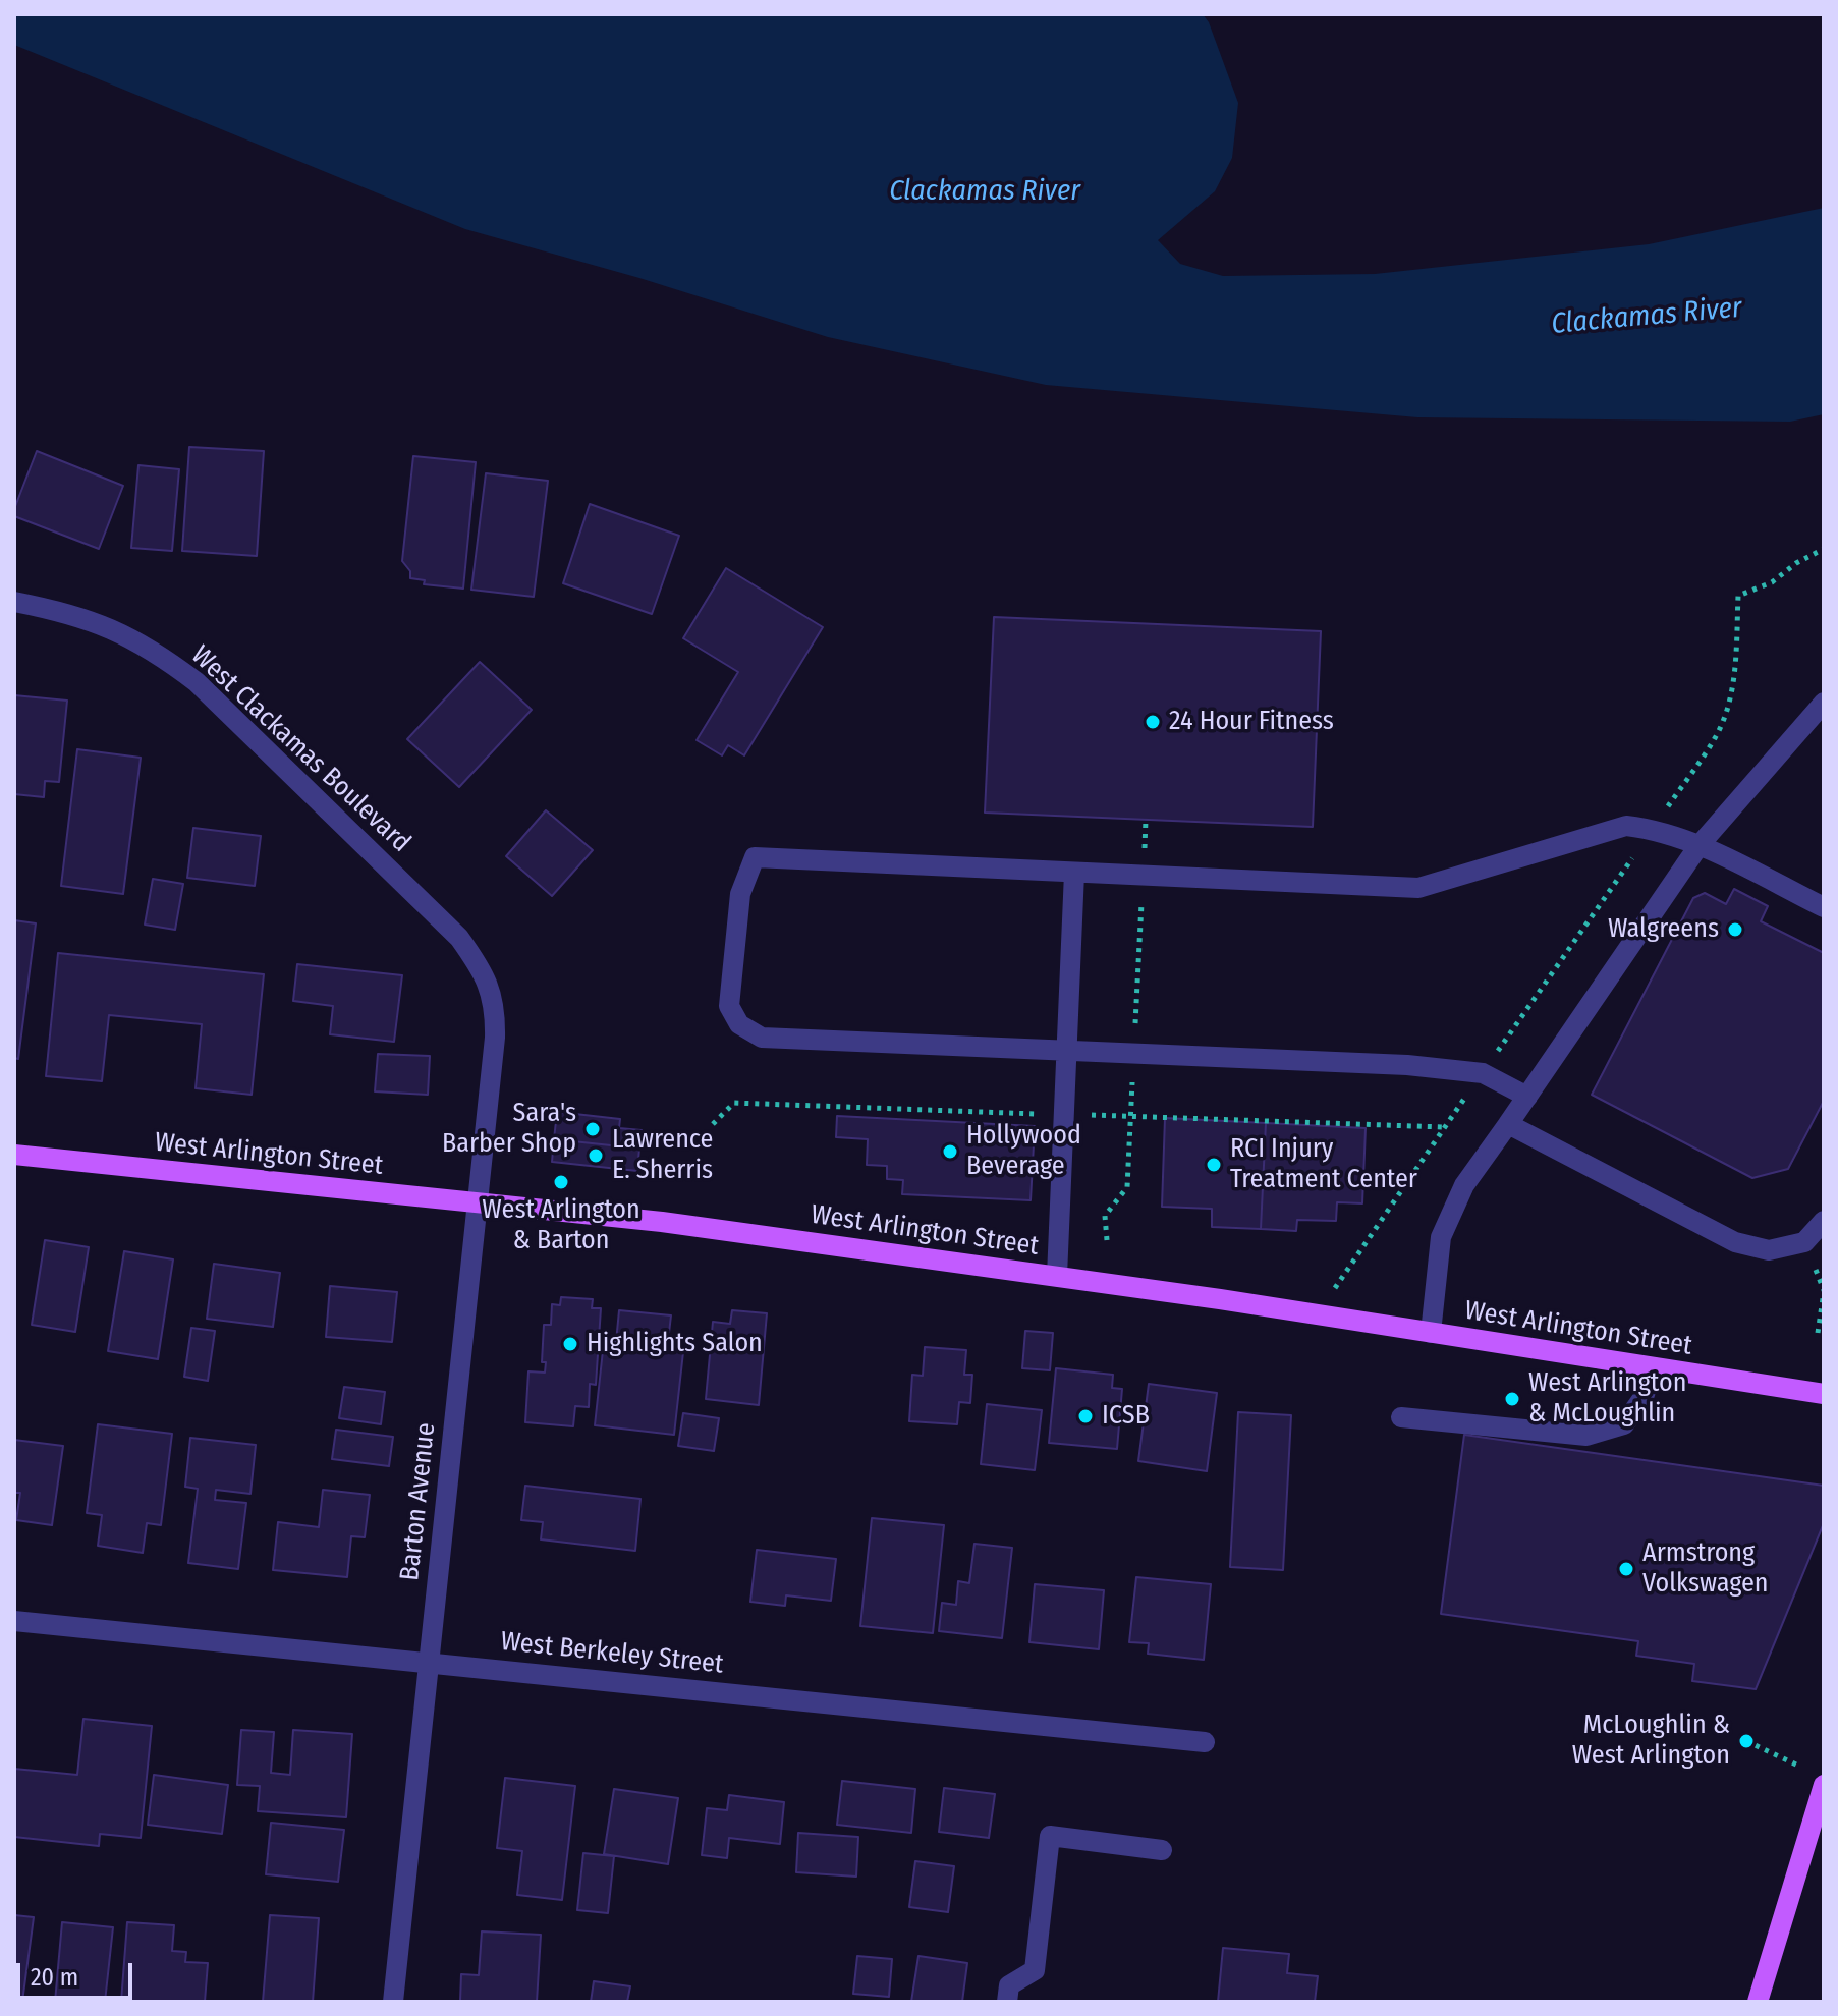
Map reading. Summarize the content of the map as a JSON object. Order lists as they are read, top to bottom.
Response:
{
  "streets": {
    "main road": ["West Arlington Street"],
    "street": ["West Clackamas Boulevard", "Barton Avenue", "West Berkeley Street"]
  },
  "crossings": [
    ["West Clackamas Boulevard", "Barton Avenue"],
    ["West Arlington Street", "Barton Avenue"],
    ["Barton Avenue", "West Berkeley Street"]
  ],
  "water": ["Clackamas River"],
  "places": [
    "24 Hour Fitness",
    "Walgreens",
    "Sara's Barber Shop",
    "Hollywood Beverage",
    "Lawrence E. Sherris",
    "RCI Injury Treatment Center",
    "West Arlington & Barton",
    "Highlights Salon",
    "West Arlington & McLoughlin",
    "ICSB",
    "Armstrong Volkswagen",
    "McLoughlin & West Arlington"
  ],
  "scale_bar": "20 m"
}
